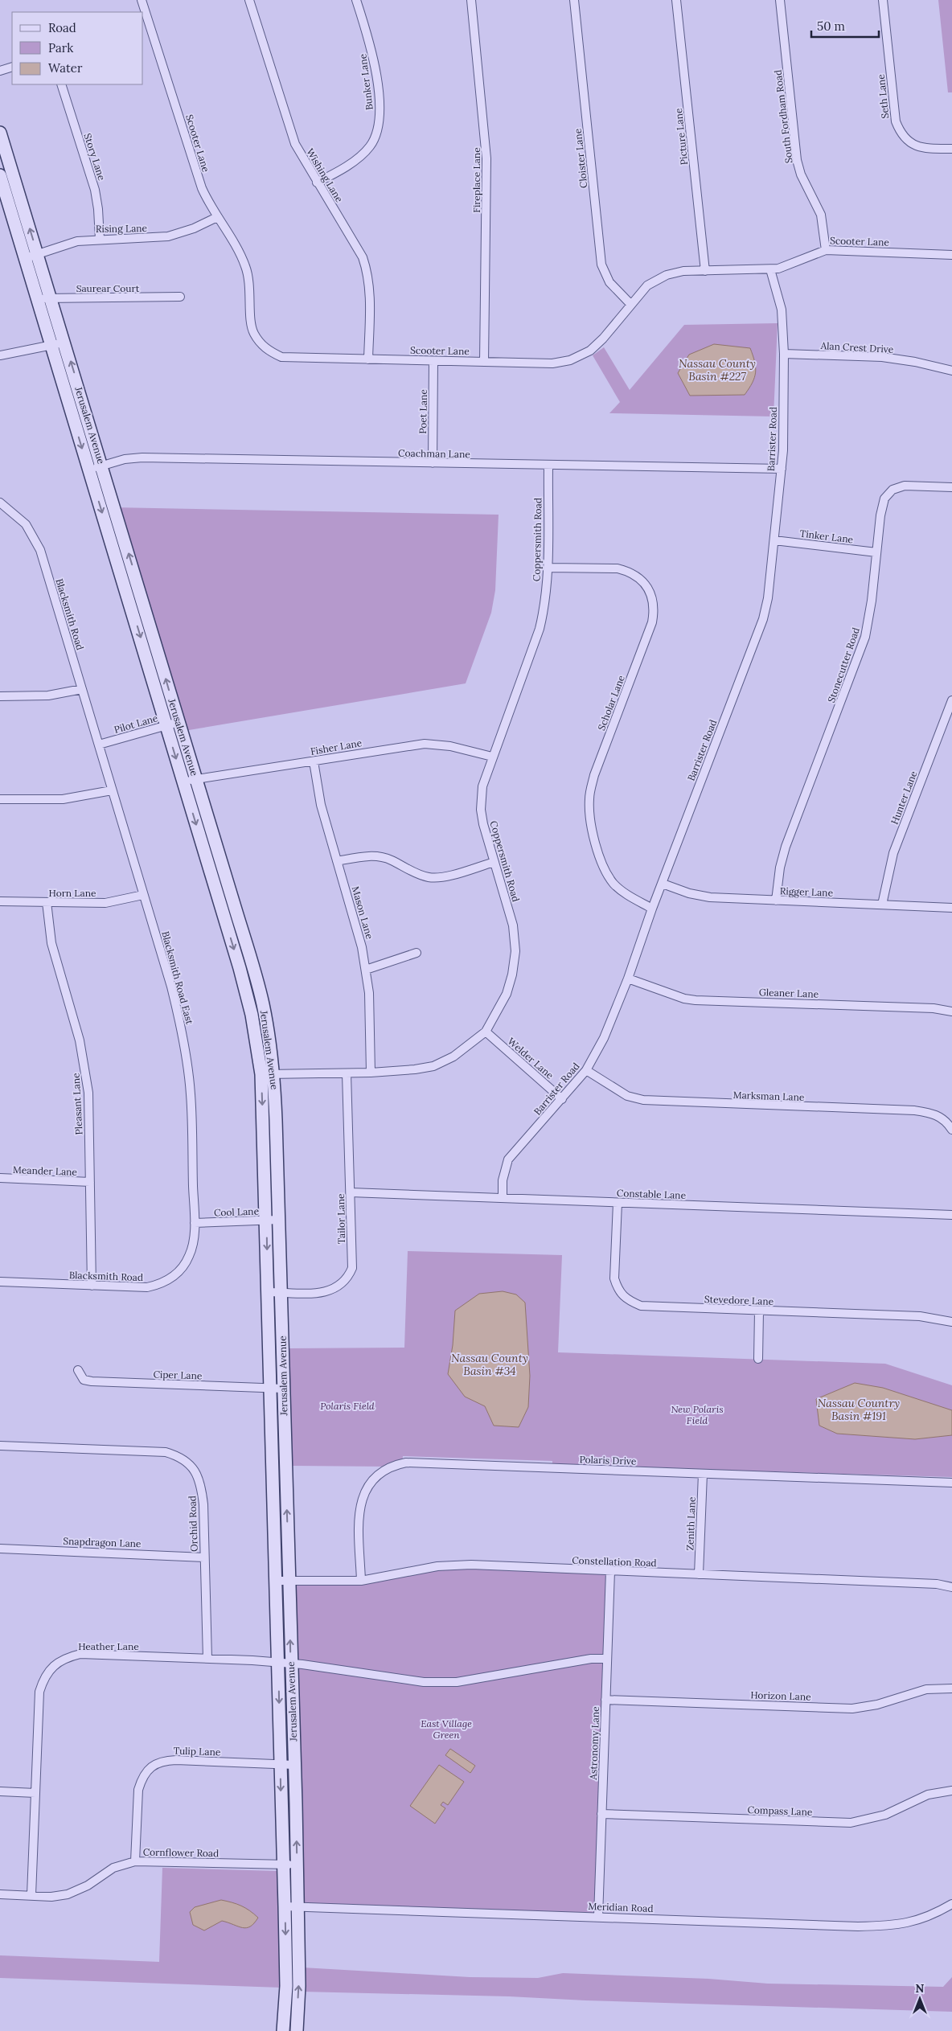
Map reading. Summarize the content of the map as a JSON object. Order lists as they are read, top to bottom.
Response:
{
  "streets": {
    "main road": ["Jerusalem Avenue"],
    "street": [
      "Bunker Lane",
      "Seth Lane",
      "South Fordham Road",
      "Picture Lane",
      "Scooter Lane",
      "Story Lane",
      "Cloister Lane",
      "Wishing Lane",
      "Fireplace Lane",
      "Rising Lane",
      "Saurear Court",
      "Alan Crest Drive",
      "Poet Lane",
      "Barrister Road",
      "Coachman Lane",
      "Tinker Lane",
      "Coppersmith Road",
      "Blacksmith Road",
      "Stonecutter Road",
      "Scholar Lane",
      "Pilot Lane",
      "Fisher Lane",
      "Hunter Lane",
      "Rigger Lane",
      "Horn Lane",
      "Mason Lane",
      "Blacksmith Road East",
      "Gleaner Lane",
      "Welder Lane",
      "Marksman Lane",
      "Pleasant Lane",
      "Meander Lane",
      "Constable Lane",
      "Cool Lane",
      "Tailor Lane",
      "Stevedore Lane",
      "Ciper Lane",
      "Polaris Drive",
      "Orchid Road",
      "Zenith Lane",
      "Snapdragon Lane",
      "Constellation Road",
      "Heather Lane",
      "Horizon Lane",
      "Astronomy Lane",
      "Tulip Lane",
      "Compass Lane",
      "Cornflower Road",
      "Meridian Road"
    ]
  },
  "crossings": [
    ["Bunker Lane", "Wishing Lane"],
    ["South Fordham Road", "Scooter Lane"],
    ["Picture Lane", "Scooter Lane"],
    ["Scooter Lane", "Cloister Lane"],
    ["Scooter Lane", "Wishing Lane"],
    ["Scooter Lane", "Fireplace Lane"],
    ["Scooter Lane", "Rising Lane"],
    ["Scooter Lane", "Poet Lane"],
    ["Scooter Lane", "Barrister Road"],
    ["Story Lane", "Rising Lane"],
    ["Rising Lane", "Jerusalem Avenue"],
    ["Saurear Court", "Jerusalem Avenue"],
    ["Alan Crest Drive", "Barrister Road"],
    ["Poet Lane", "Coachman Lane"],
    ["Jerusalem Avenue", "Coachman Lane"],
    ["Jerusalem Avenue", "Coppersmith Road"],
    ["Jerusalem Avenue", "Pilot Lane"],
    ["Jerusalem Avenue", "Fisher Lane"],
    ["Jerusalem Avenue", "Cool Lane"],
    ["Jerusalem Avenue", "Tailor Lane"],
    ["Jerusalem Avenue", "Ciper Lane"],
    ["Jerusalem Avenue", "Constellation Road"],
    ["Jerusalem Avenue", "Heather Lane"],
    ["Jerusalem Avenue", "Tulip Lane"],
    ["Jerusalem Avenue", "Cornflower Road"],
    ["Jerusalem Avenue", "Meridian Road"],
    ["Barrister Road", "Coachman Lane"],
    ["Barrister Road", "Tinker Lane"],
    ["Barrister Road", "Scholar Lane"],
    ["Barrister Road", "Rigger Lane"],
    ["Barrister Road", "Gleaner Lane"],
    ["Barrister Road", "Welder Lane"],
    ["Barrister Road", "Marksman Lane"],
    ["Barrister Road", "Constable Lane"],
    ["Coachman Lane", "Coppersmith Road"],
    ["Tinker Lane", "Stonecutter Road"],
    ["Coppersmith Road", "Scholar Lane"],
    ["Coppersmith Road", "Fisher Lane"],
    ["Coppersmith Road", "Mason Lane"],
    ["Coppersmith Road", "Welder Lane"],
    ["Coppersmith Road", "Tailor Lane"],
    ["Blacksmith Road", "Pilot Lane"],
    ["Blacksmith Road", "Blacksmith Road East"],
    ["Blacksmith Road", "Pleasant Lane"],
    ["Blacksmith Road", "Cool Lane"],
    ["Stonecutter Road", "Rigger Lane"],
    ["Pilot Lane", "Blacksmith Road East"],
    ["Fisher Lane", "Mason Lane"],
    ["Hunter Lane", "Rigger Lane"],
    ["Horn Lane", "Blacksmith Road East"],
    ["Horn Lane", "Pleasant Lane"],
    ["Blacksmith Road East", "Cool Lane"],
    ["Pleasant Lane", "Meander Lane"],
    ["Constable Lane", "Tailor Lane"],
    ["Constable Lane", "Stevedore Lane"],
    ["Polaris Drive", "Zenith Lane"],
    ["Polaris Drive", "Constellation Road"],
    ["Orchid Road", "Snapdragon Lane"],
    ["Orchid Road", "Heather Lane"],
    ["Zenith Lane", "Constellation Road"],
    ["Constellation Road", "Astronomy Lane"],
    ["Heather Lane", "Cornflower Road"],
    ["Horizon Lane", "Astronomy Lane"],
    ["Astronomy Lane", "Compass Lane"],
    ["Astronomy Lane", "Meridian Road"],
    ["Tulip Lane", "Cornflower Road"]
  ],
  "water": ["Nassau County Basin #227", "Nassau County Basin #34", "Nassau Country Basin #191"],
  "parks": ["Polaris Field", "New Polaris Field", "East Village Green"],
  "legend": ["Road", "Park", "Water"],
  "scale_bar": "50 m",
  "north": "top"
}
